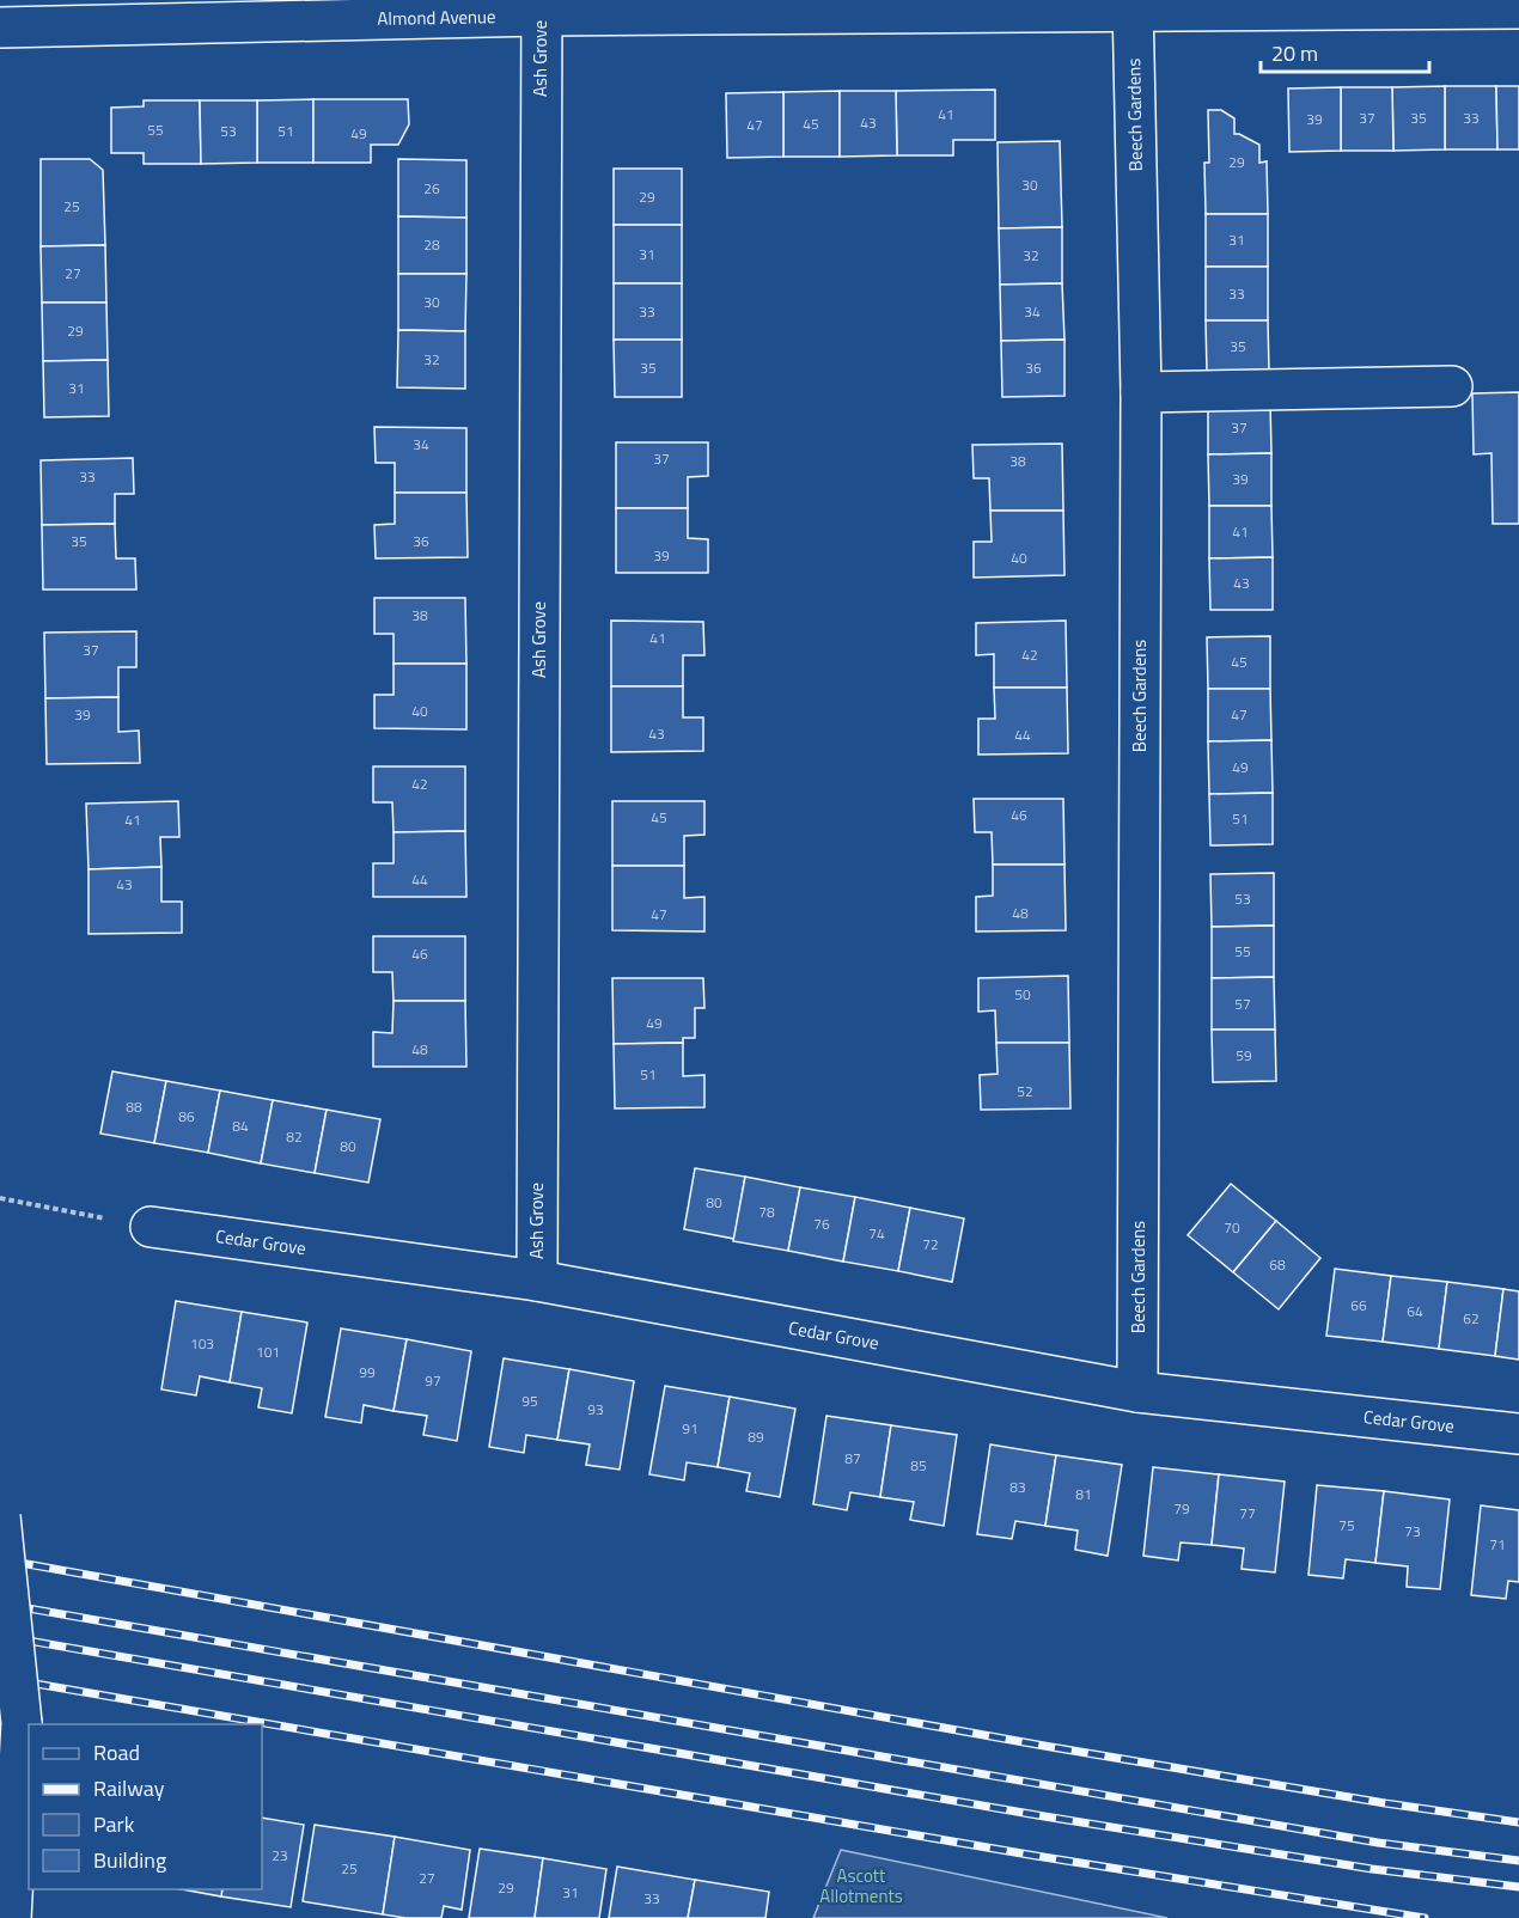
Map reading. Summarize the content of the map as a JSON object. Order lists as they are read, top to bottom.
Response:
{
  "streets": {
    "street": [
      "Almond Avenue",
      "Ash Grove",
      "Beech Gardens",
      "Cedar Grove"
    ]
  },
  "crossings": [
    ["Almond Avenue", "Ash Grove"],
    ["Almond Avenue", "Beech Gardens"],
    ["Ash Grove", "Cedar Grove"],
    ["Beech Gardens", "Cedar Grove"]
  ],
  "parks": ["Ascott Allotments"],
  "house_numbers": [
    "41",
    "37",
    "35",
    "33",
    "39",
    "43",
    "45",
    "47",
    "55",
    "53",
    "51",
    "49",
    "29",
    "30",
    "26",
    "29",
    "25",
    "31",
    "28",
    "31",
    "32",
    "27",
    "33",
    "30",
    "33",
    "34",
    "29",
    "35",
    "32",
    "35",
    "36",
    "31",
    "37",
    "34",
    "37",
    "38",
    "33",
    "39",
    "41",
    "35",
    "36",
    "39",
    "40",
    "43",
    "38",
    "41",
    "37",
    "42",
    "45",
    "40",
    "39",
    "47",
    "43",
    "44",
    "49",
    "42",
    "46",
    "45",
    "51",
    "41",
    "44",
    "43",
    "53",
    "48",
    "47",
    "55",
    "46",
    "50",
    "57",
    "49",
    "48",
    "59",
    "51",
    "52",
    "88",
    "86",
    "84",
    "82",
    "80",
    "80",
    "78",
    "76",
    "70",
    "74",
    "72",
    "68",
    "66",
    "64",
    "62",
    "103",
    "101",
    "99",
    "97",
    "95",
    "93",
    "91",
    "89",
    "87",
    "85",
    "83",
    "81",
    "79",
    "77",
    "75",
    "73",
    "71",
    "23",
    "25",
    "27",
    "29",
    "31",
    "33"
  ],
  "legend": [
    "Road",
    "Railway",
    "Park",
    "Building"
  ],
  "scale_bar": "20 m"
}
